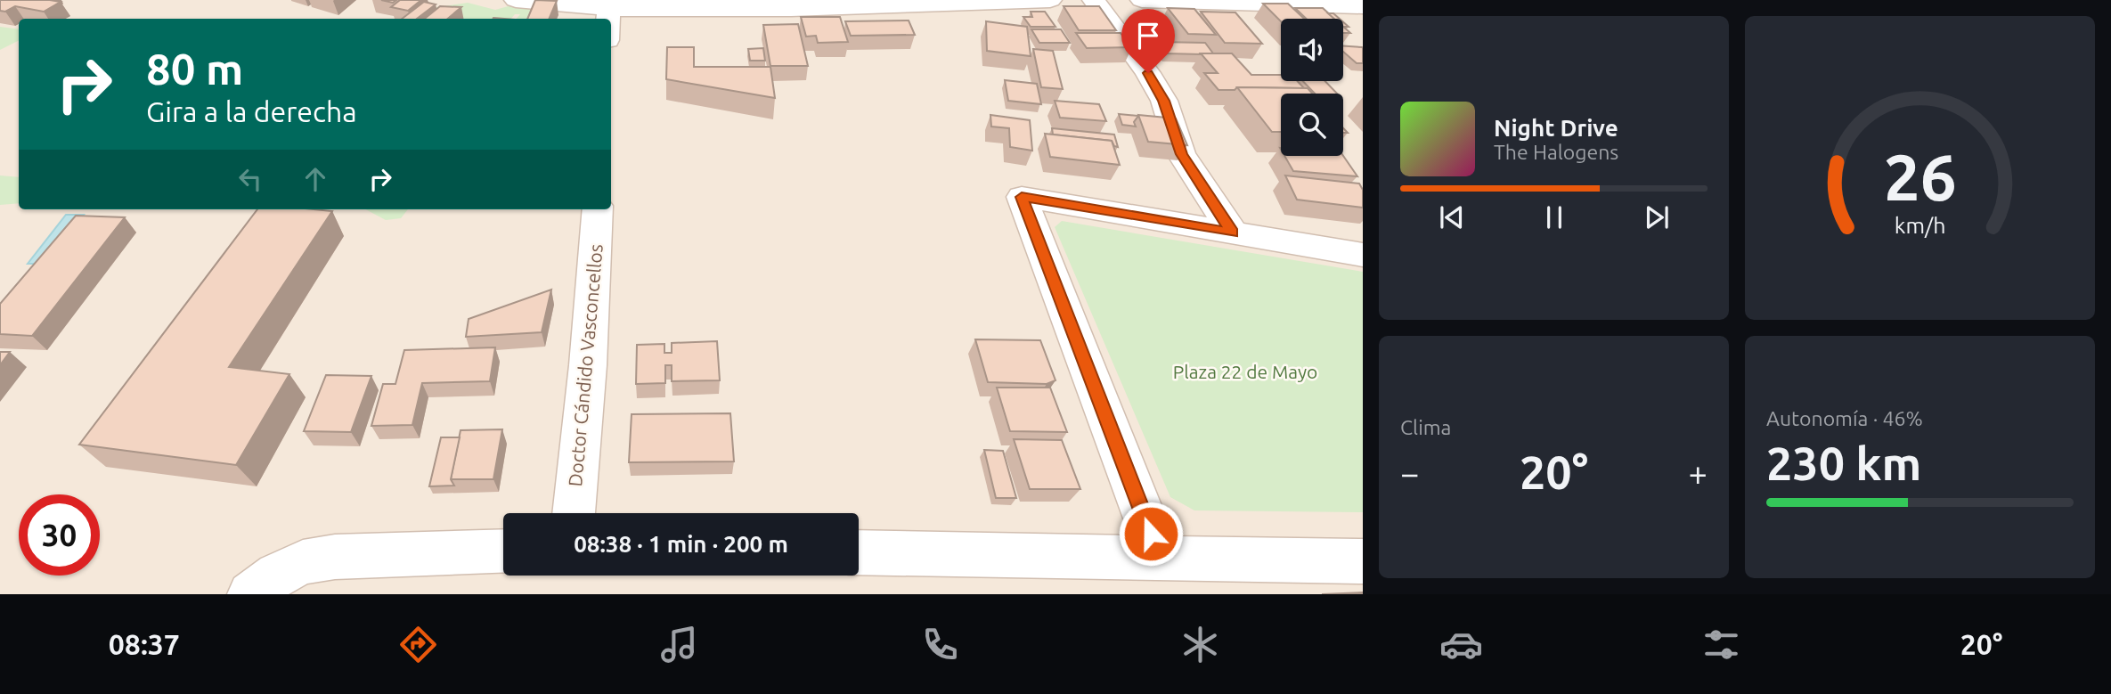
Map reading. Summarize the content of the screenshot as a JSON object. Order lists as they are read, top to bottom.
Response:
{
  "streets": {
    "street": ["Doctor Cándido Vasconcellos"]
  },
  "parks": ["Plaza 22 de Mayo"],
  "page": {
    "turn": ["80 m", "Gira a la derecha"],
    "song": ["Night Drive", "The Halogens"],
    "tile": [
      "Clima",
      ["Autonomía · 46%", "230 km"]
    ],
    "heat": ["−", "20°", "+"],
    "limit": "30",
    "trip": "08:38 · 1 min · 200 m",
    "tabs": ["08:37", "20°"],
    "gauge": ["26", "km/h"]
  }
}
